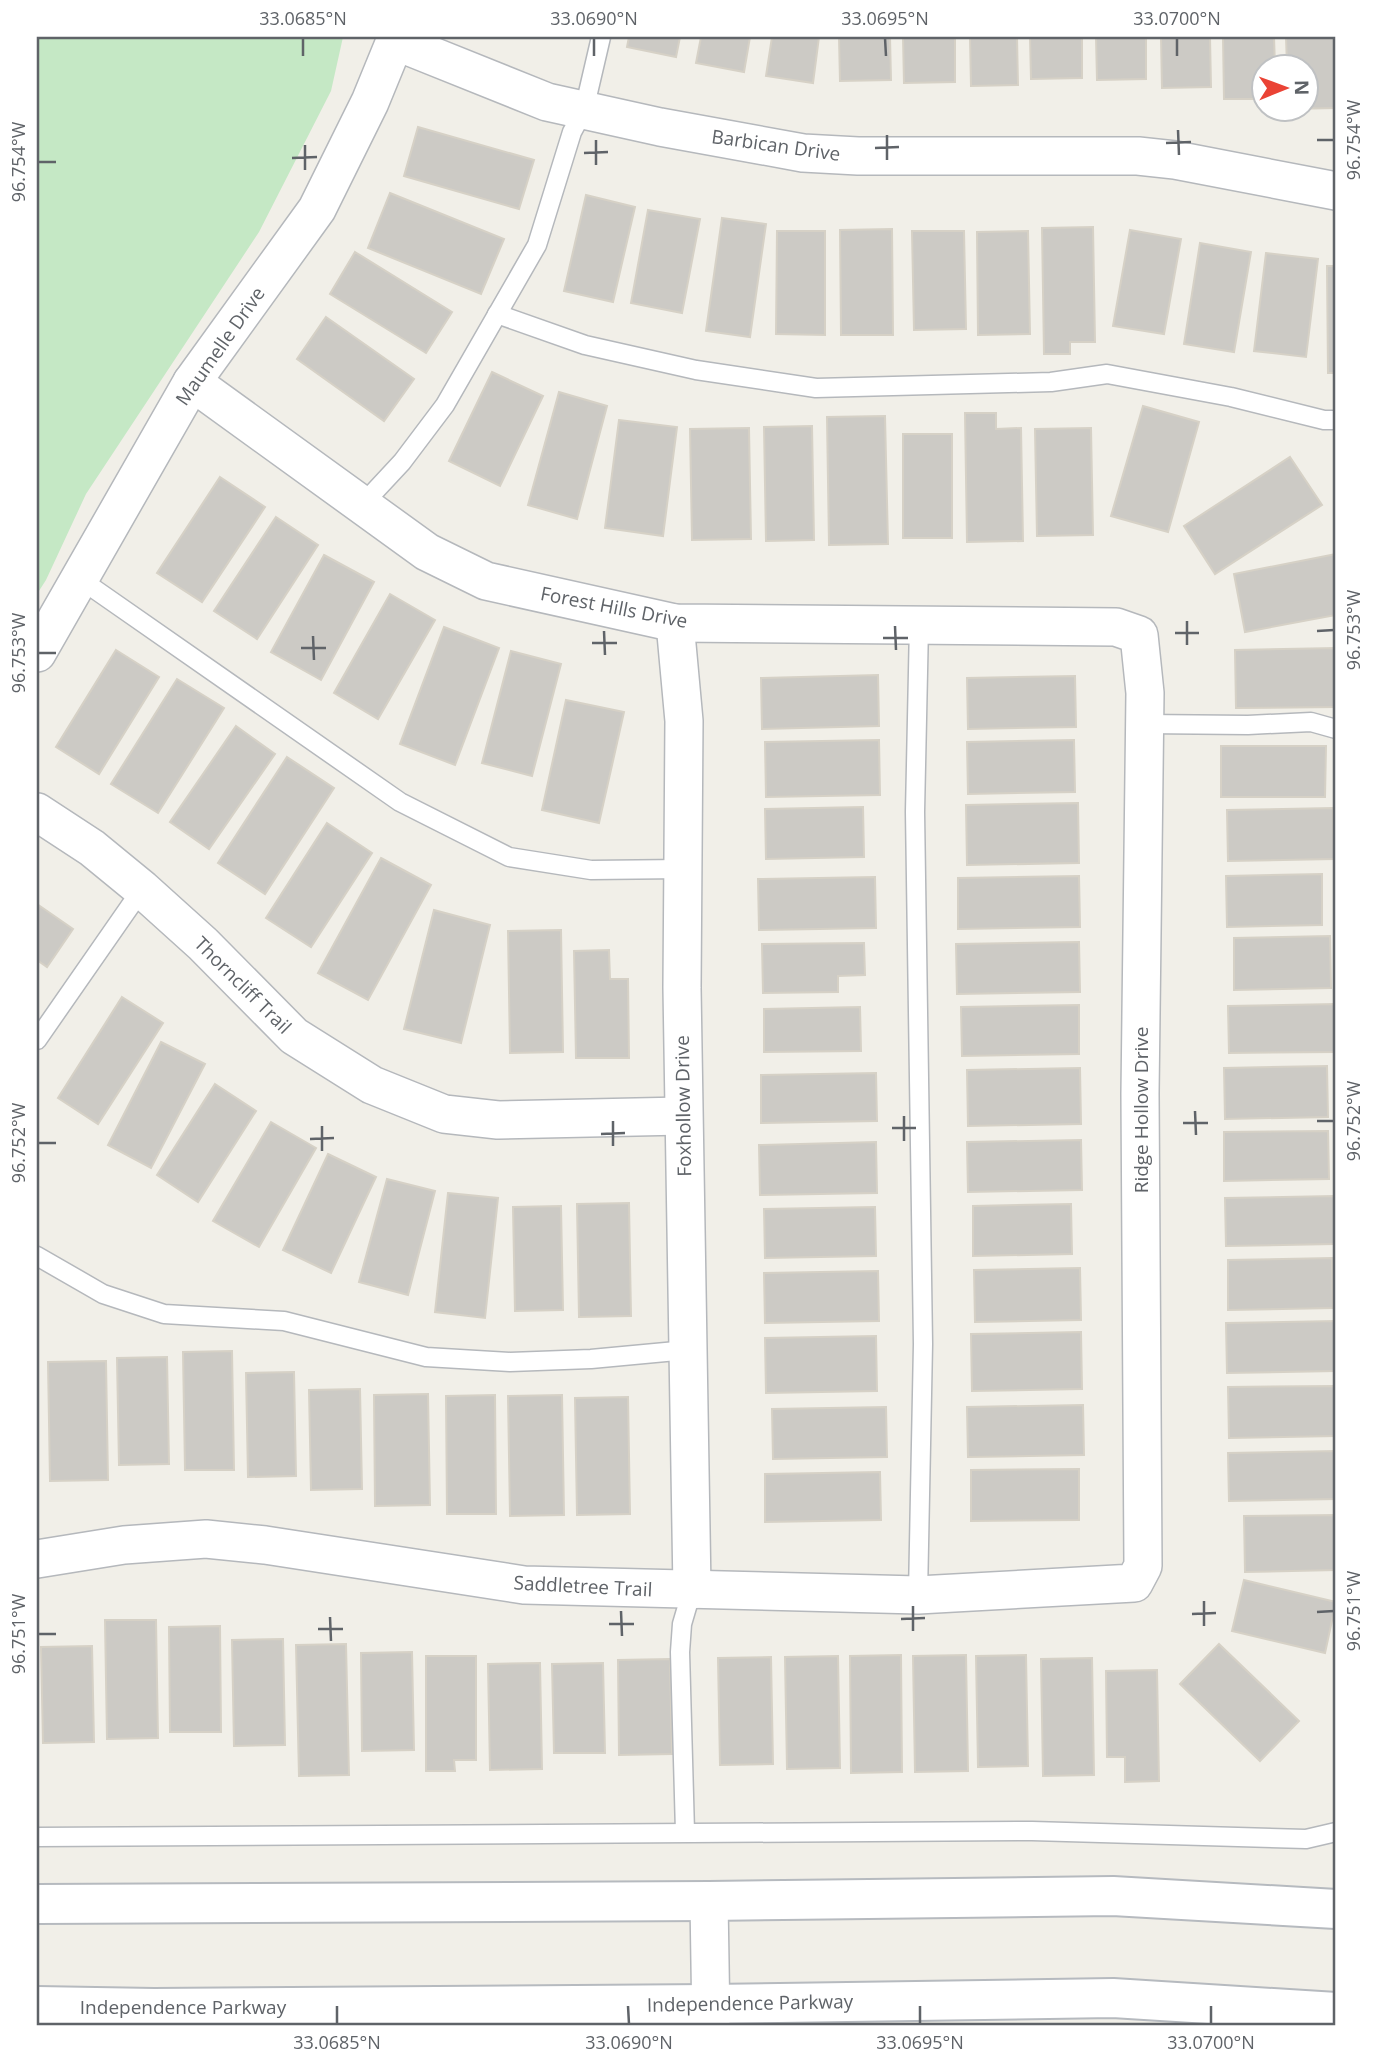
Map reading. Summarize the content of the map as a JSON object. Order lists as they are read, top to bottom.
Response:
{
  "streets": {
    "main road": ["Independence Parkway"],
    "street": [
      "Barbican Drive",
      "Maumelle Drive",
      "Forest Hills Drive",
      "Thorncliff Trail",
      "Foxhollow Drive",
      "Ridge Hollow Drive",
      "Saddletree Trail"
    ]
  },
  "crossings": [
    ["Barbican Drive", "Maumelle Drive"],
    ["Maumelle Drive", "Forest Hills Drive"],
    ["Forest Hills Drive", "Foxhollow Drive"],
    ["Forest Hills Drive", "Ridge Hollow Drive"],
    ["Thorncliff Trail", "Foxhollow Drive"],
    ["Foxhollow Drive", "Saddletree Trail"],
    ["Ridge Hollow Drive", "Saddletree Trail"]
  ],
  "north": "right",
  "coordinates": [
    "33.0685°N",
    "33.0690°N",
    "33.0695°N",
    "33.0700°N",
    "96.754°W",
    "96.753°W",
    "96.752°W",
    "96.751°W"
  ]
}
